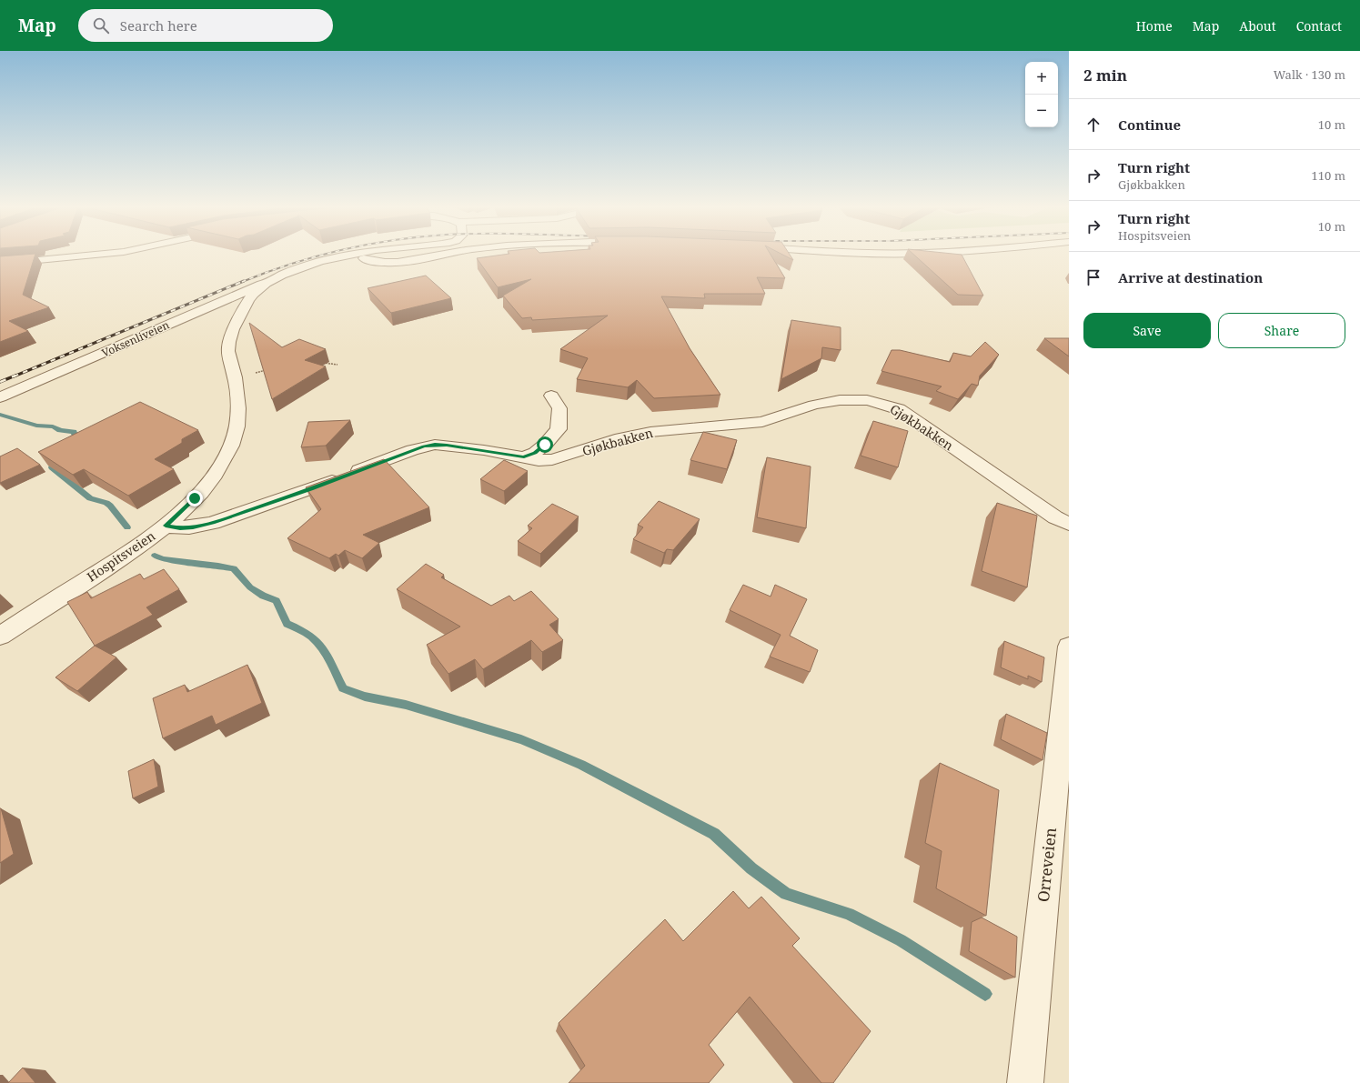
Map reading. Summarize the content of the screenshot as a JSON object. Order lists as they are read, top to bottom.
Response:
{
  "streets": {
    "street": [
      "Voksenliveien",
      "Gjøkbakken",
      "Hospitsveien",
      "Orreveien"
    ]
  },
  "crossings": [
    ["Voksenliveien", "Hospitsveien"],
    ["Gjøkbakken", "Hospitsveien"]
  ],
  "page": {
    "header": "Map",
    "search": "Search here",
    "nav": [
      "Home",
      "Map",
      "About",
      "Contact"
    ],
    "heading": ["2 min", "Walk · 130 m"],
    "map_buttons": ["+", "−"],
    "list": [
      ["Continue", "10 m"],
      ["Turn right", "Gjøkbakken", "110 m"],
      ["Turn right", "Hospitsveien", "10 m"],
      "Arrive at destination"
    ],
    "buttons": ["Save", "Share"]
  }
}
